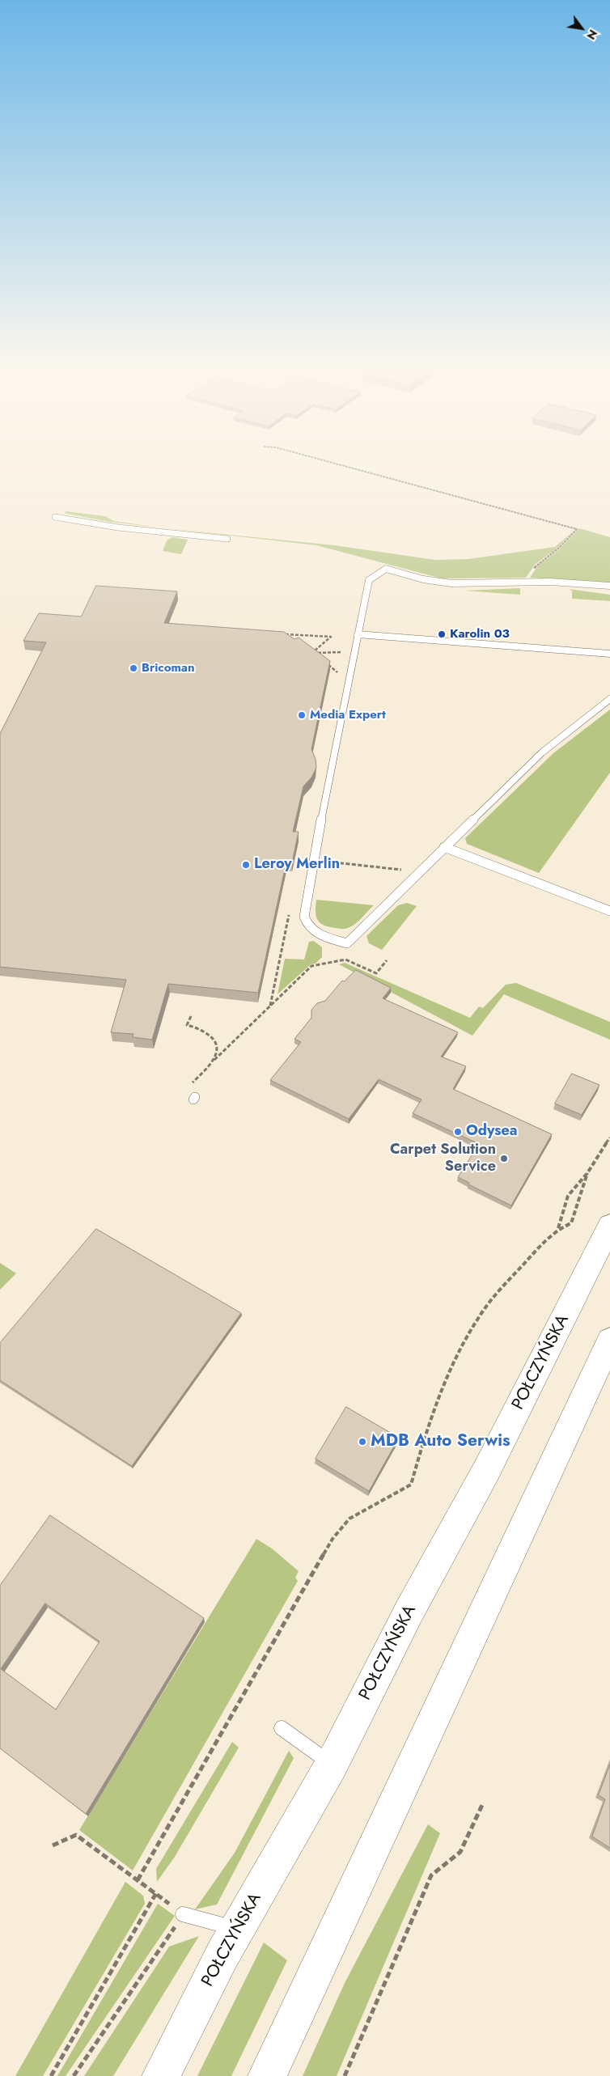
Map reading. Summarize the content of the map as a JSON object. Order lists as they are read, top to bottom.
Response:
{
  "streets": {
    "main road": ["POŁCZYŃSKA"]
  },
  "places": [
    "Karolin 03",
    "Bricoman",
    "Media Expert",
    "Leroy Merlin",
    "Odysea",
    "Carpet Solution Service",
    "MDB Auto Serwis"
  ],
  "north": "bottom right"
}
